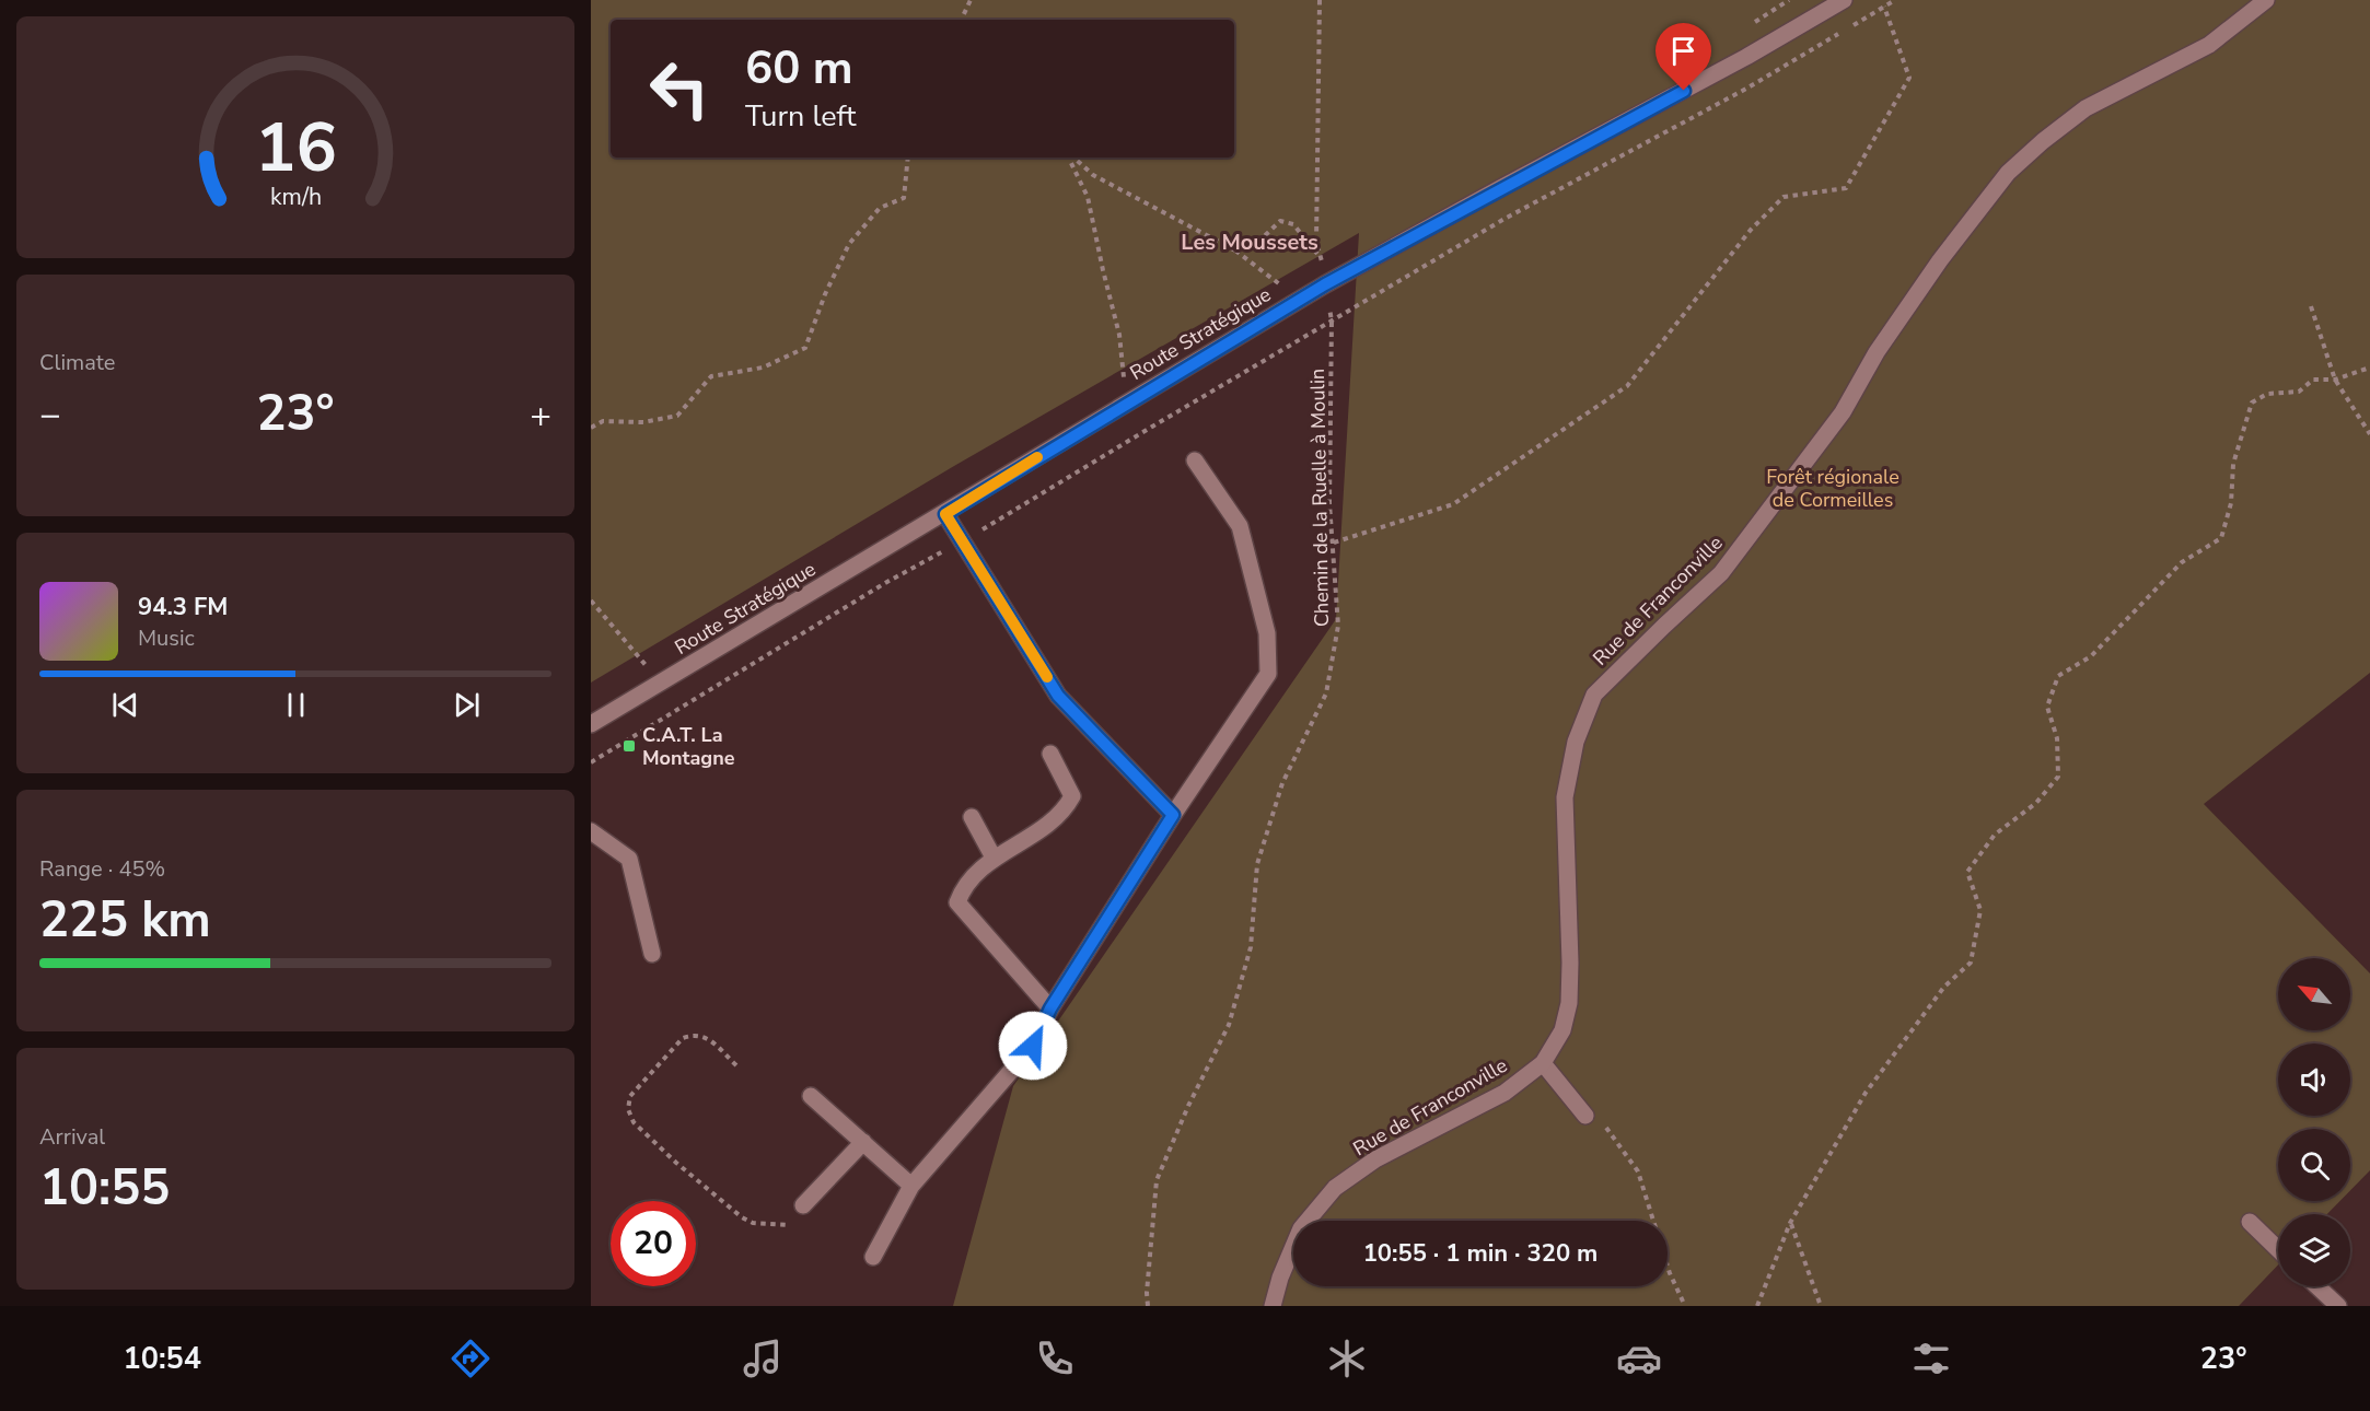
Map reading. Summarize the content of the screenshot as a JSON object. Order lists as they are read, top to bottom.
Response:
{
  "streets": {
    "street": ["Route Stratégique", "Rue de Franconville"],
    "path": ["Chemin de la Ruelle à Moulin"]
  },
  "crossings": [
    ["Route Stratégique", "Chemin de la Ruelle à Moulin"]
  ],
  "districts": ["Les Moussets"],
  "parks": ["Forêt régionale de Cormeilles"],
  "places": {
    "transit": ["C.A.T. La Montagne"]
  },
  "north": "top left",
  "page": {
    "turn": ["60 m", "Turn left"],
    "tile": [
      "Climate",
      ["Range · 45%", "225 km"],
      ["Arrival", "10:55"]
    ],
    "heat": ["−", "23°", "+"],
    "song": ["94.3 FM", "Music"],
    "limit": "20",
    "trip": "10:55 · 1 min · 320 m",
    "tabs": ["10:54", "23°"],
    "gauge": ["16", "km/h"]
  }
}
